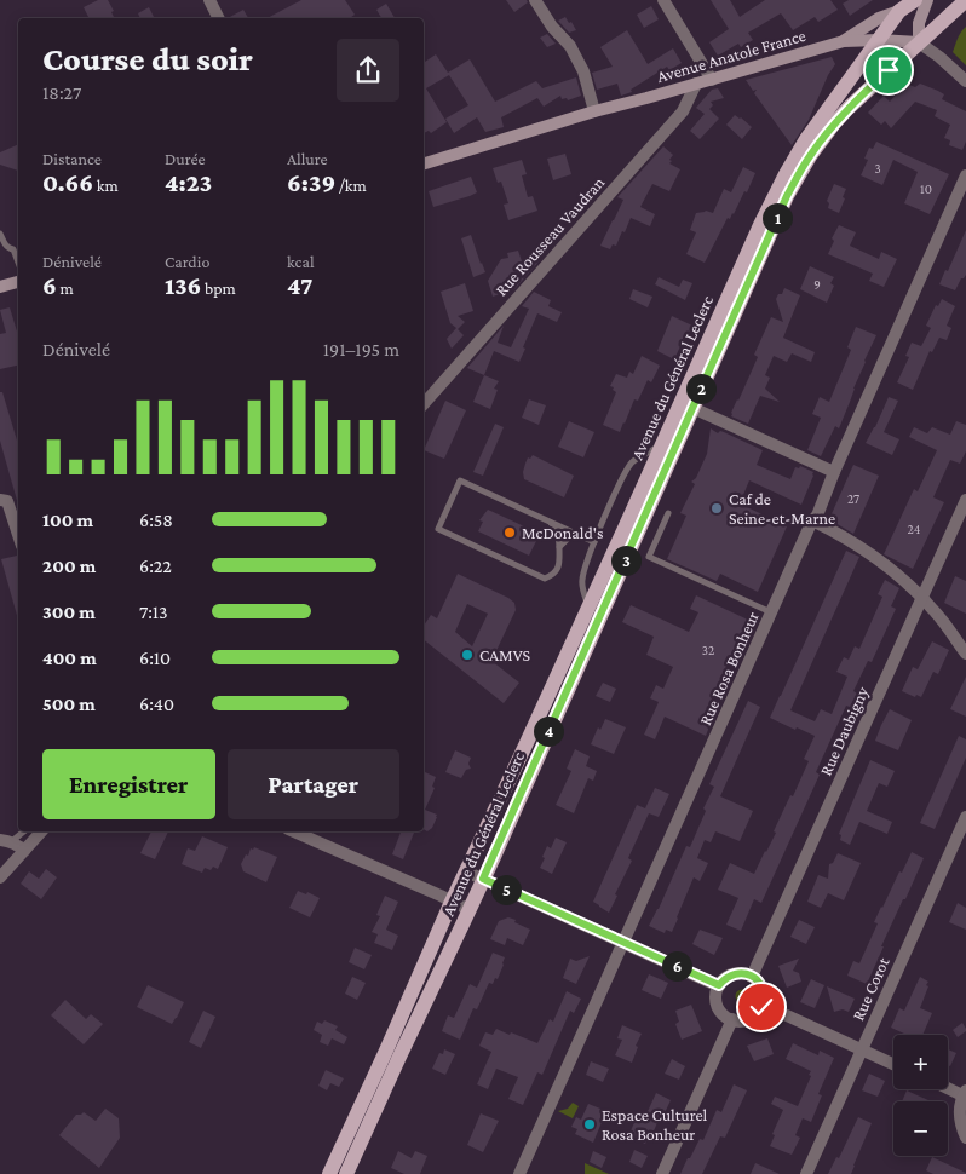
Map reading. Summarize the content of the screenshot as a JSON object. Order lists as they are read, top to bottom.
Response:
{
  "streets": {
    "main road": ["Avenue Anatole France", "Avenue du Général Leclerc"],
    "street": [
      "Rue Rousseau Vaudran",
      "Rue Rosa Bonheur",
      "Rue Daubigny",
      "Rue Corot"
    ]
  },
  "crossings": [
    ["Avenue Anatole France", "Rue Rousseau Vaudran"],
    ["Avenue Anatole France", "Avenue du Général Leclerc"]
  ],
  "places": [
    "Caf de Seine-et-Marne",
    "McDonald's",
    "CAMVS",
    "Espace Culturel Rosa Bonheur"
  ],
  "house_numbers": [
    "3",
    "10",
    "9",
    "27",
    "24",
    "32"
  ],
  "page": {
    "heading": ["Course du soir", "18:27"],
    "stats": [
      ["Distance", "0.66 km"],
      ["Durée", "4:23"],
      ["Allure", "6:39 /km"],
      ["Dénivelé", "6 m"],
      ["Cardio", "136 bpm"],
      ["kcal", "47"]
    ],
    "pins": [
      "1",
      "2",
      "3",
      "4",
      "5",
      "6"
    ],
    "chart": ["Dénivelé", "191–195 m"],
    "list": [
      {
        "name": "100 m",
        "note": "6:58"
      },
      {
        "name": "200 m",
        "note": "6:22"
      },
      {
        "name": "300 m",
        "note": "7:13"
      },
      {
        "name": "400 m",
        "note": "6:10"
      },
      {
        "name": "500 m",
        "note": "6:40"
      }
    ],
    "buttons": ["Enregistrer", "Partager"],
    "map_buttons": ["+", "−"]
  }
}
